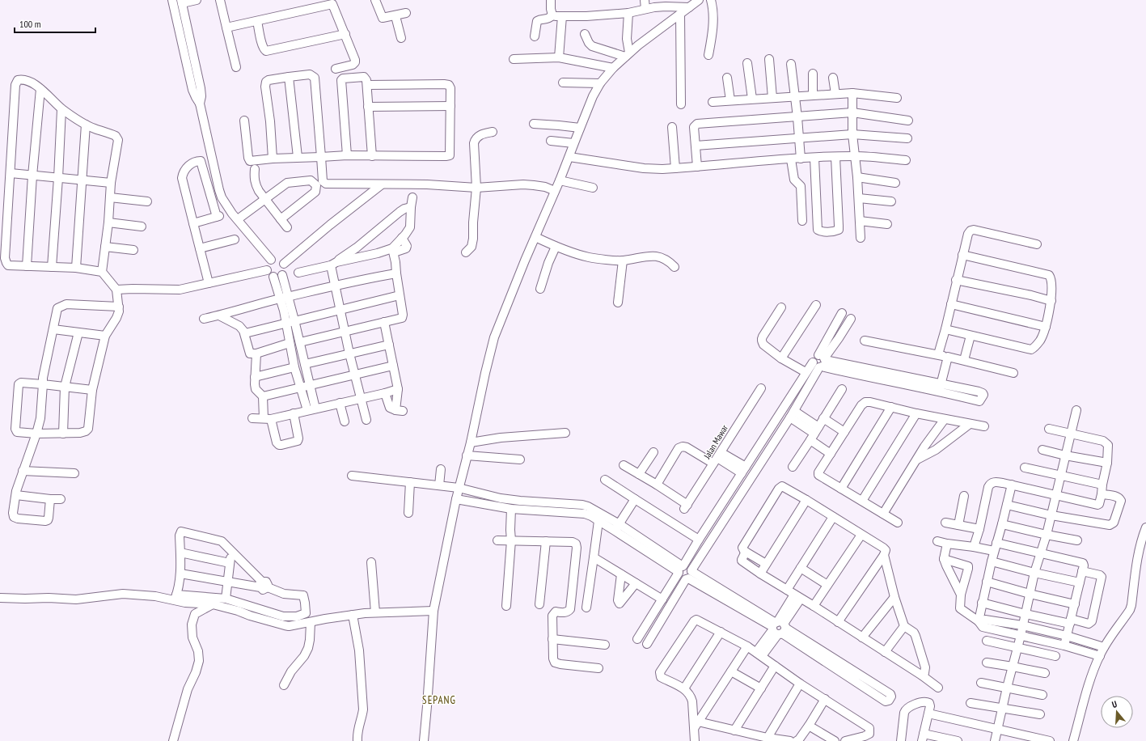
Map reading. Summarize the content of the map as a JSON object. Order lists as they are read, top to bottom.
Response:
{
  "streets": {
    "street": ["Jalan Mawar"]
  },
  "districts": ["SEPANG"],
  "scale_bar": "100 m",
  "north": "top"
}
